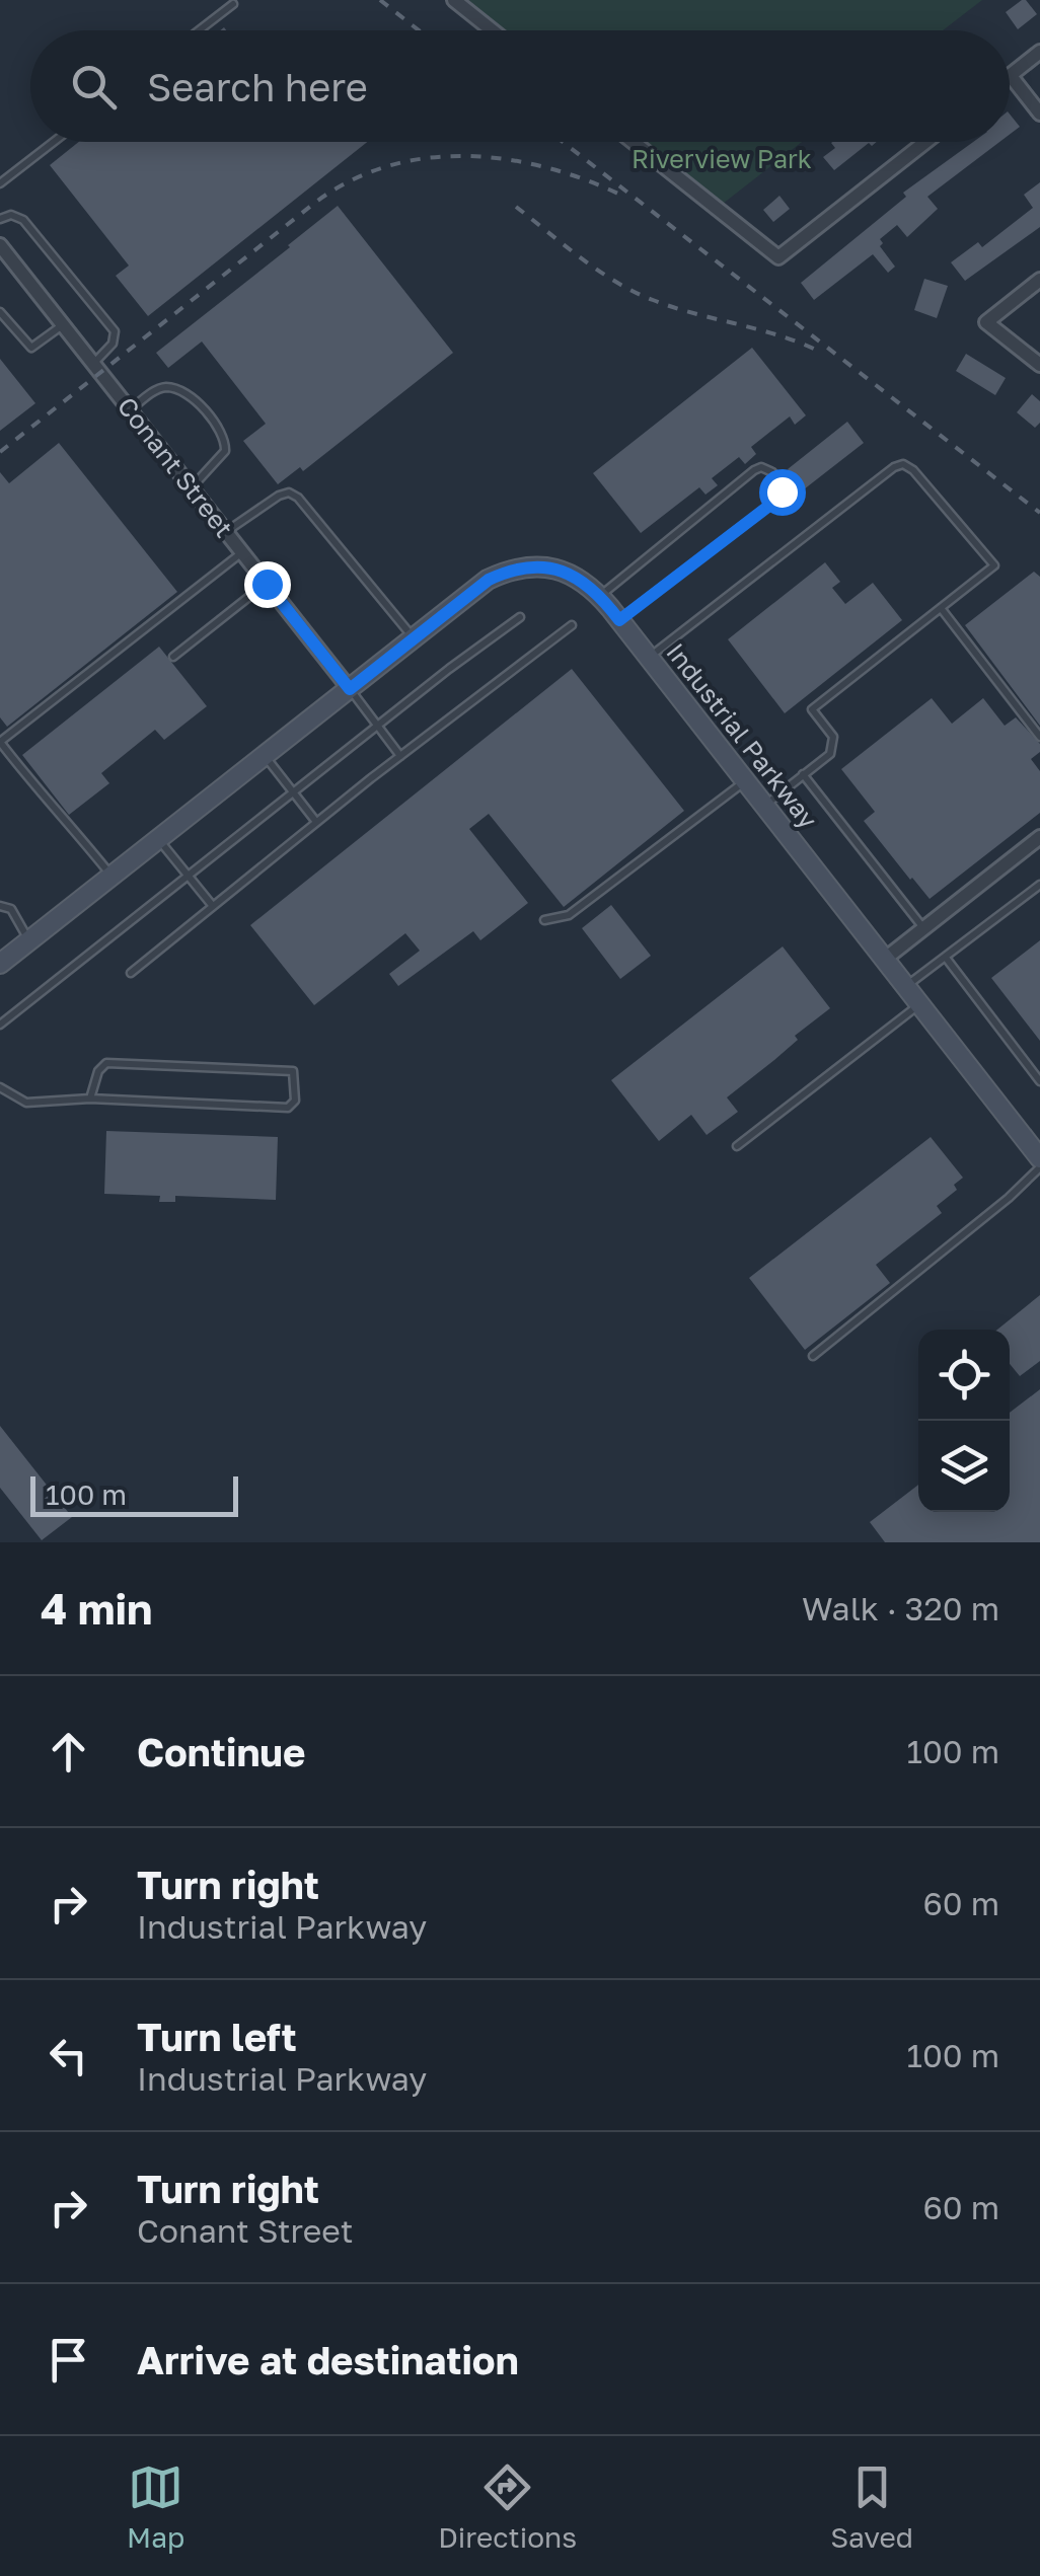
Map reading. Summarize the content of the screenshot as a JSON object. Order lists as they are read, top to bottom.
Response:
{
  "streets": {
    "street": ["Conant Street", "Industrial Parkway"]
  },
  "crossings": [
    ["Conant Street", "Industrial Parkway"]
  ],
  "parks": ["Riverview Park"],
  "scale_bar": "100 m",
  "page": {
    "search": "Search here",
    "scale": "100 m",
    "heading": ["4 min", "Walk · 320 m"],
    "list": [
      ["Continue", "100 m"],
      ["Turn right", "Industrial Parkway", "60 m"],
      ["Turn left", "Industrial Parkway", "100 m"],
      ["Turn right", "Conant Street", "60 m"],
      "Arrive at destination"
    ],
    "nav": ["Map", "Directions", "Saved"]
  }
}
